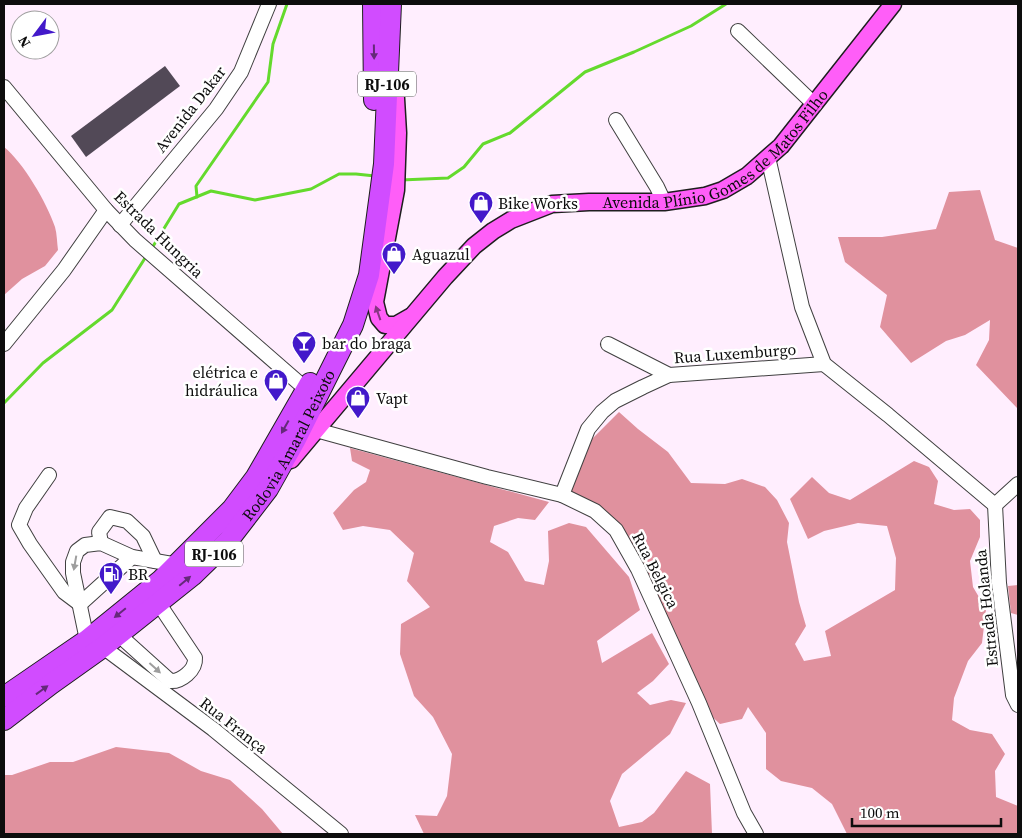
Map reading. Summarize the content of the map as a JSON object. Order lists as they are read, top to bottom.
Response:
{
  "streets": {
    "highway": ["RJ-106", "Rodovia Amaral Peixoto"],
    "main road": ["Avenida Plínio Gomes de Matos Filho"],
    "street": [
      "Avenida Dakar",
      "Estrada Hungria",
      "Rua Luxemburgo",
      "Rua Belgica",
      "Estrada Holanda",
      "Rua França"
    ]
  },
  "crossings": [
    ["Avenida Dakar", "Estrada Hungria"],
    ["Avenida Plínio Gomes de Matos Filho", "Rodovia Amaral Peixoto"],
    ["Avenida Plínio Gomes de Matos Filho", "Rua Belgica"],
    ["Estrada Hungria", "Rodovia Amaral Peixoto"],
    ["Rua Luxemburgo", "Rua Belgica"],
    ["Rodovia Amaral Peixoto", "Rua França"]
  ],
  "places": {
    "shop": [
      "Bike Works",
      "Aguazul",
      "elétrica e hidráulica",
      "Vapt"
    ],
    "bar": ["bar do braga"],
    "fuel station": ["BR"]
  },
  "scale_bar": "100 m",
  "north": "bottom left"
}
